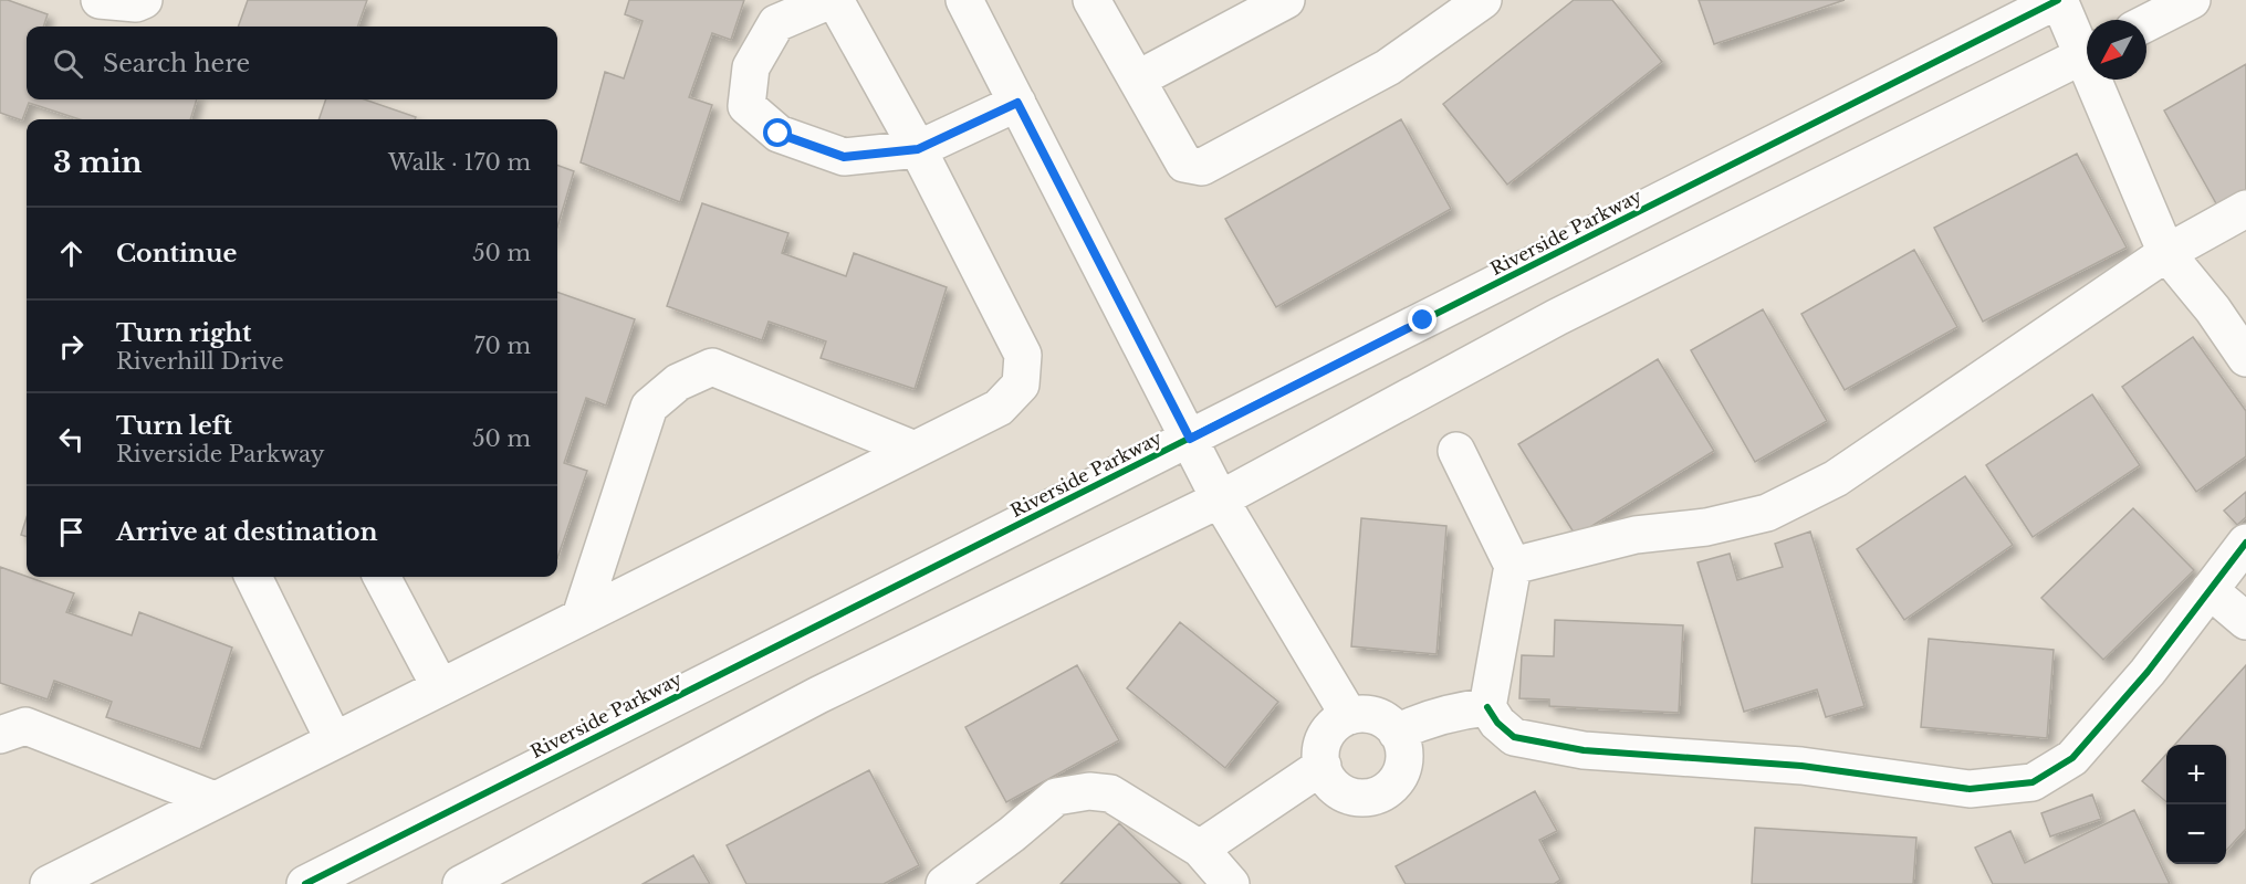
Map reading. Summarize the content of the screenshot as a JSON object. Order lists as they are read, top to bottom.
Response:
{
  "streets": {
    "street": ["Riverside Parkway"]
  },
  "north": "bottom left",
  "page": {
    "search": "Search here",
    "heading": ["3 min", "Walk · 170 m"],
    "list": [
      ["Continue", "50 m"],
      ["Turn right", "Riverhill Drive", "70 m"],
      ["Turn left", "Riverside Parkway", "50 m"],
      "Arrive at destination"
    ],
    "map_buttons": ["+", "−"]
  }
}
